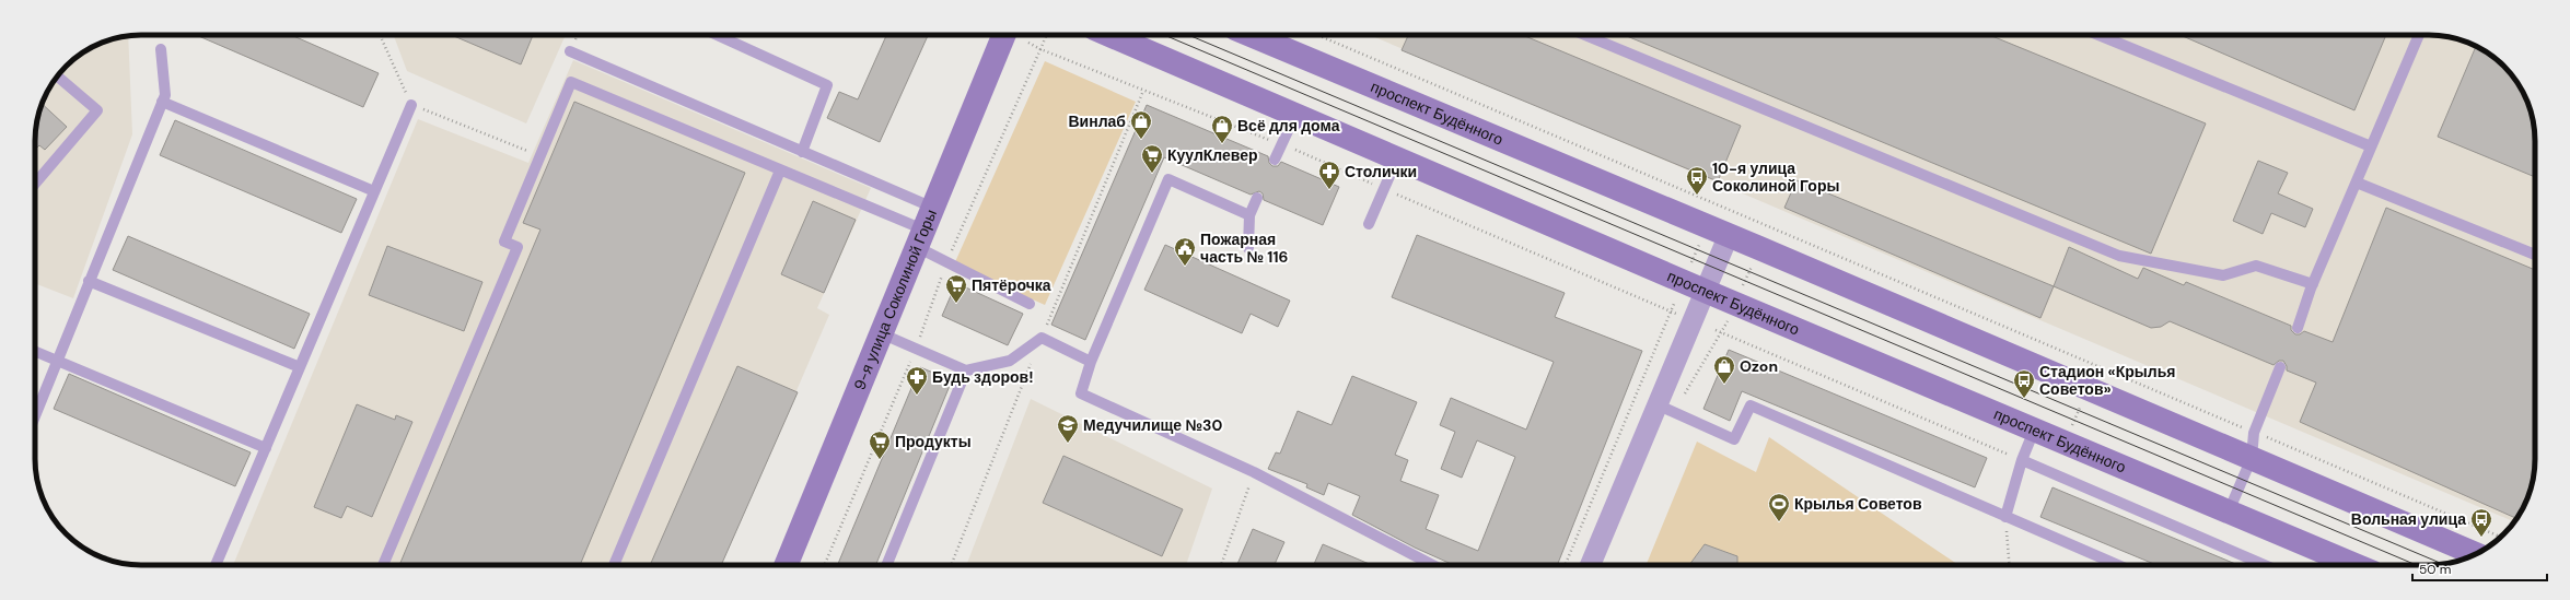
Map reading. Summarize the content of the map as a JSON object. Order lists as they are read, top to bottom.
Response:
{
  "streets": {
    "main road": ["проспект Будённого", "9-я улица Соколиной Горы"]
  },
  "places": {
    "shop": ["Винлаб", "Всё для дома", "Ozon"],
    "supermarket": ["КуулКлевер", "Пятёрочка", "Продукты"],
    "pharmacy": ["Столички", "Будь здоров!"],
    "bus stop": ["10-я улица Соколиной Горы", "Стадион «Крылья Советов»", "Вольная улица"],
    "public building": ["Пожарная часть № 116"],
    "school or university": ["Медучилище №30"],
    "sports": ["Крылья Советов"]
  },
  "scale_bar": "50 m"
}
